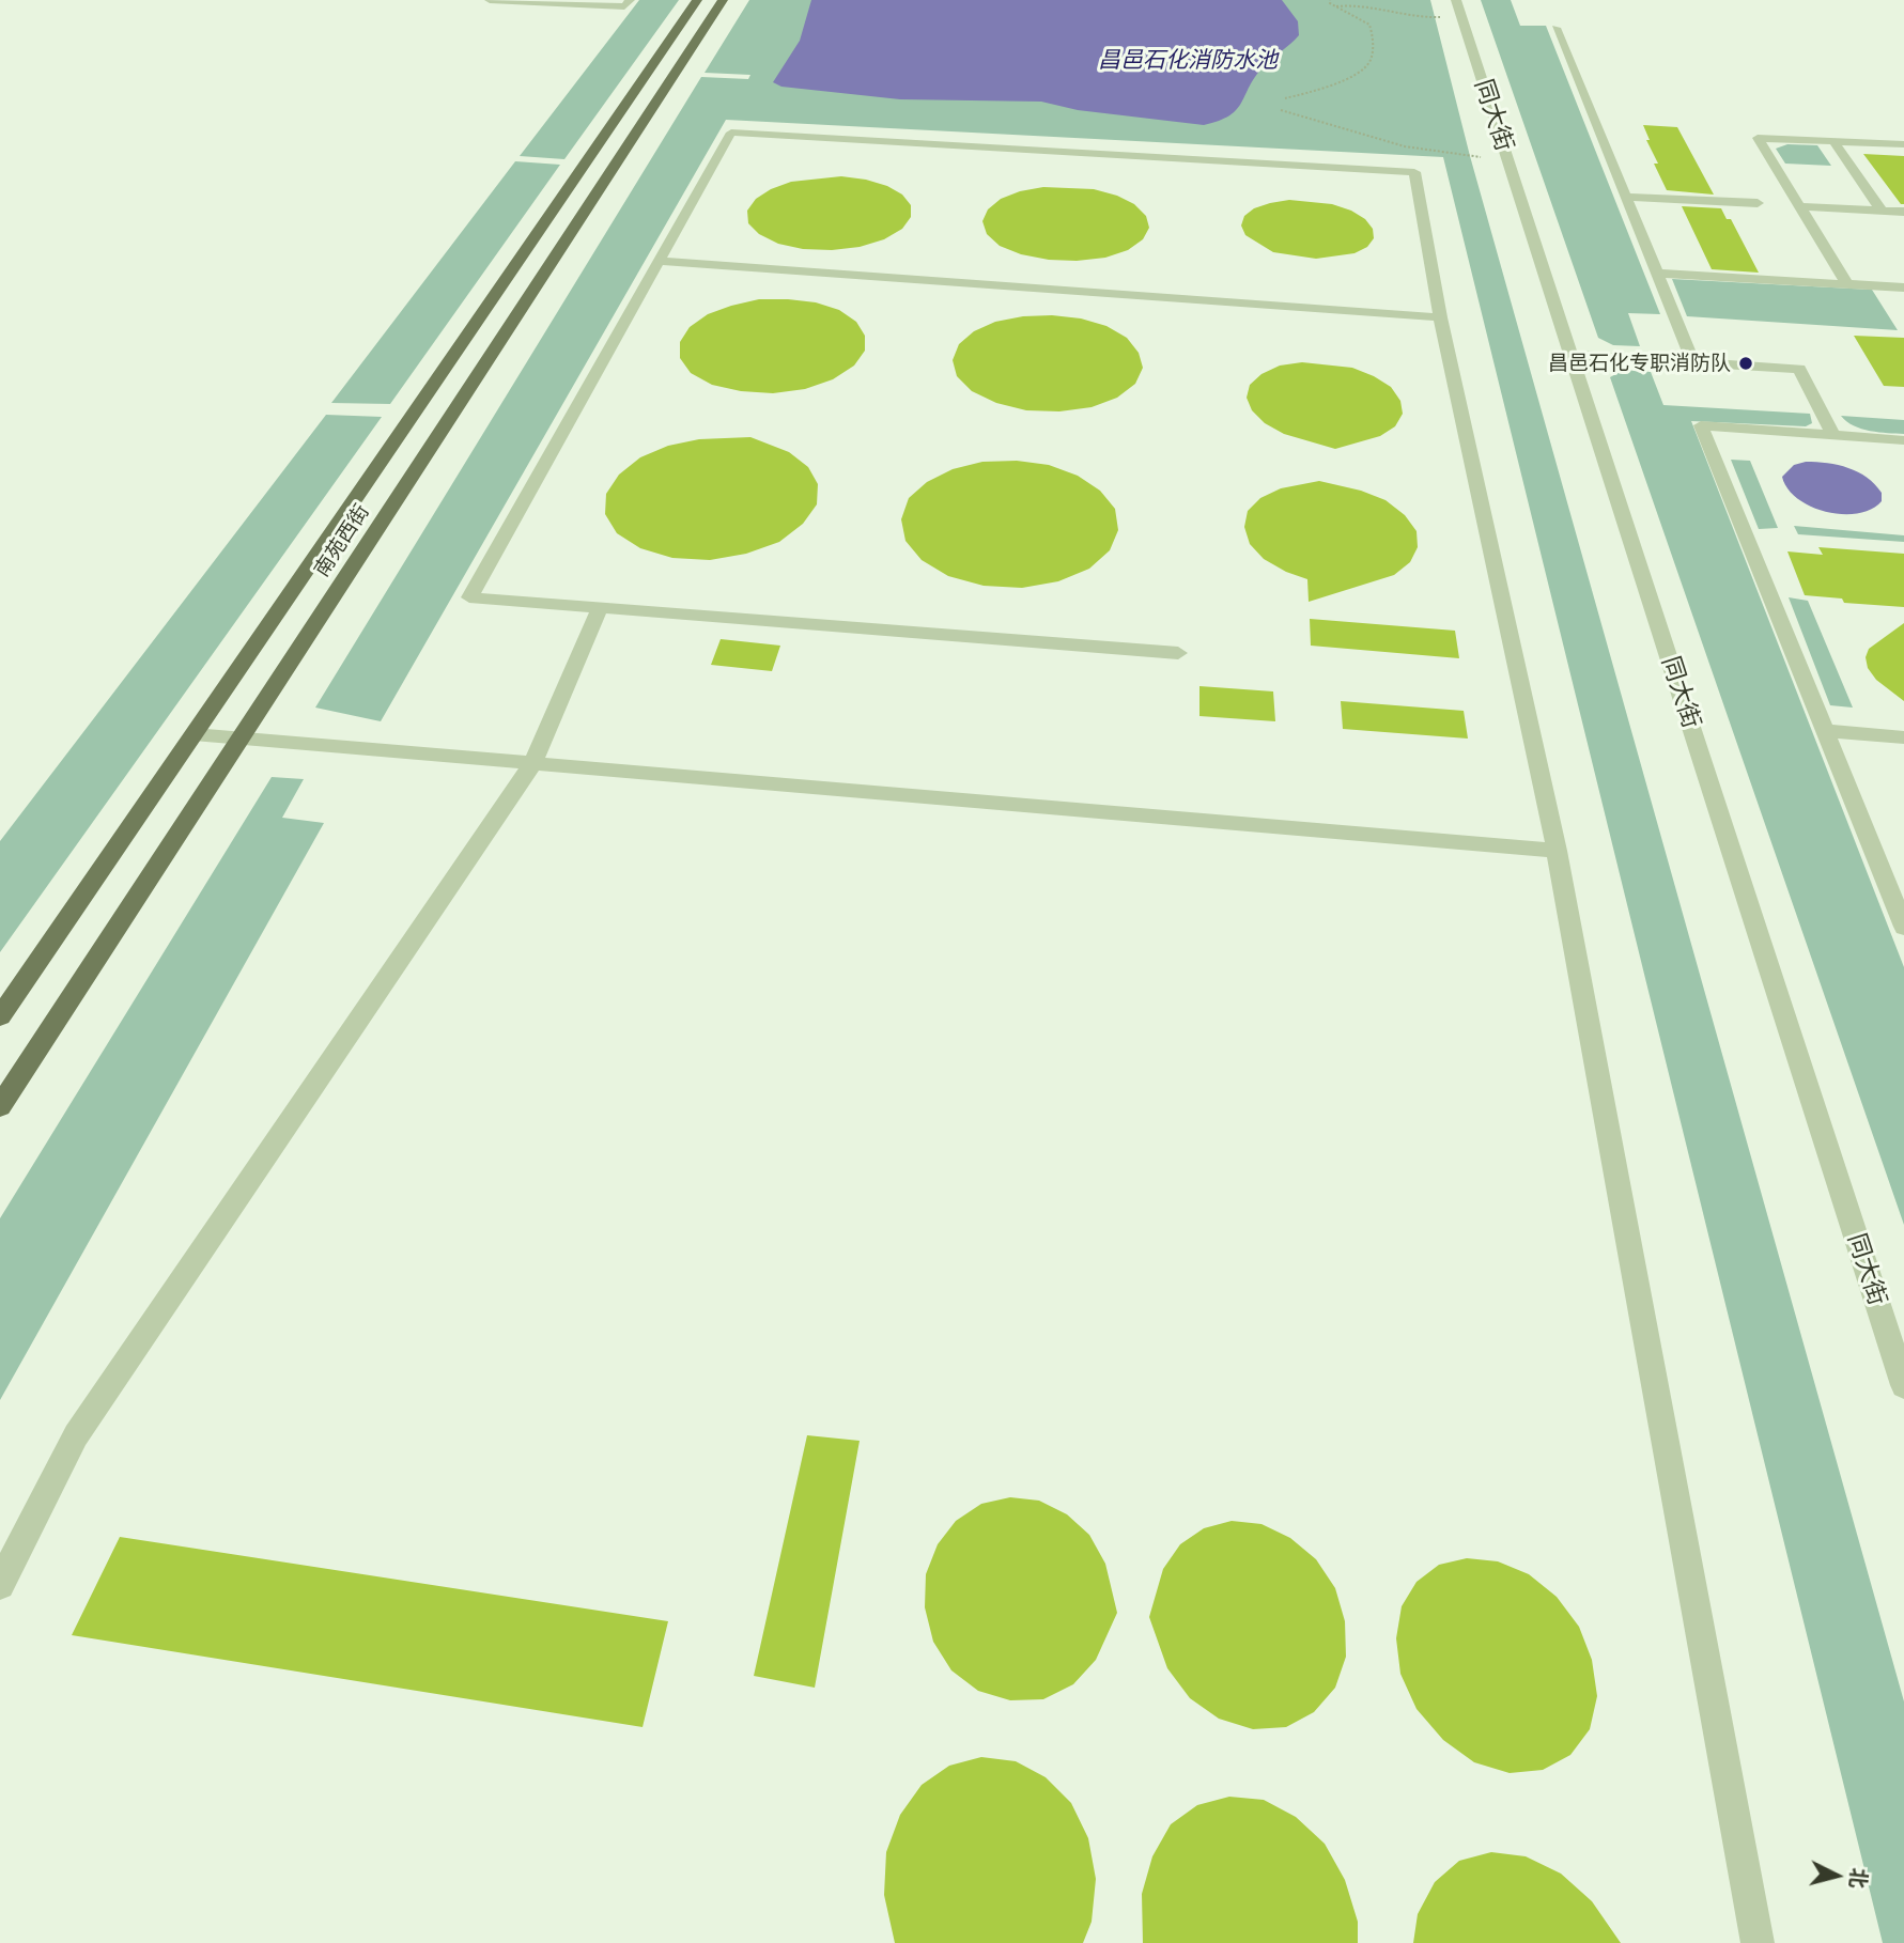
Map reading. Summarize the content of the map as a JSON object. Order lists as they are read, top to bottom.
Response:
{
  "streets": {
    "main road": ["南苑西街"],
    "street": ["同大街"]
  },
  "water": ["昌邑石化消防水池"],
  "places": ["昌邑石化专职消防队"],
  "north": "right"
}
